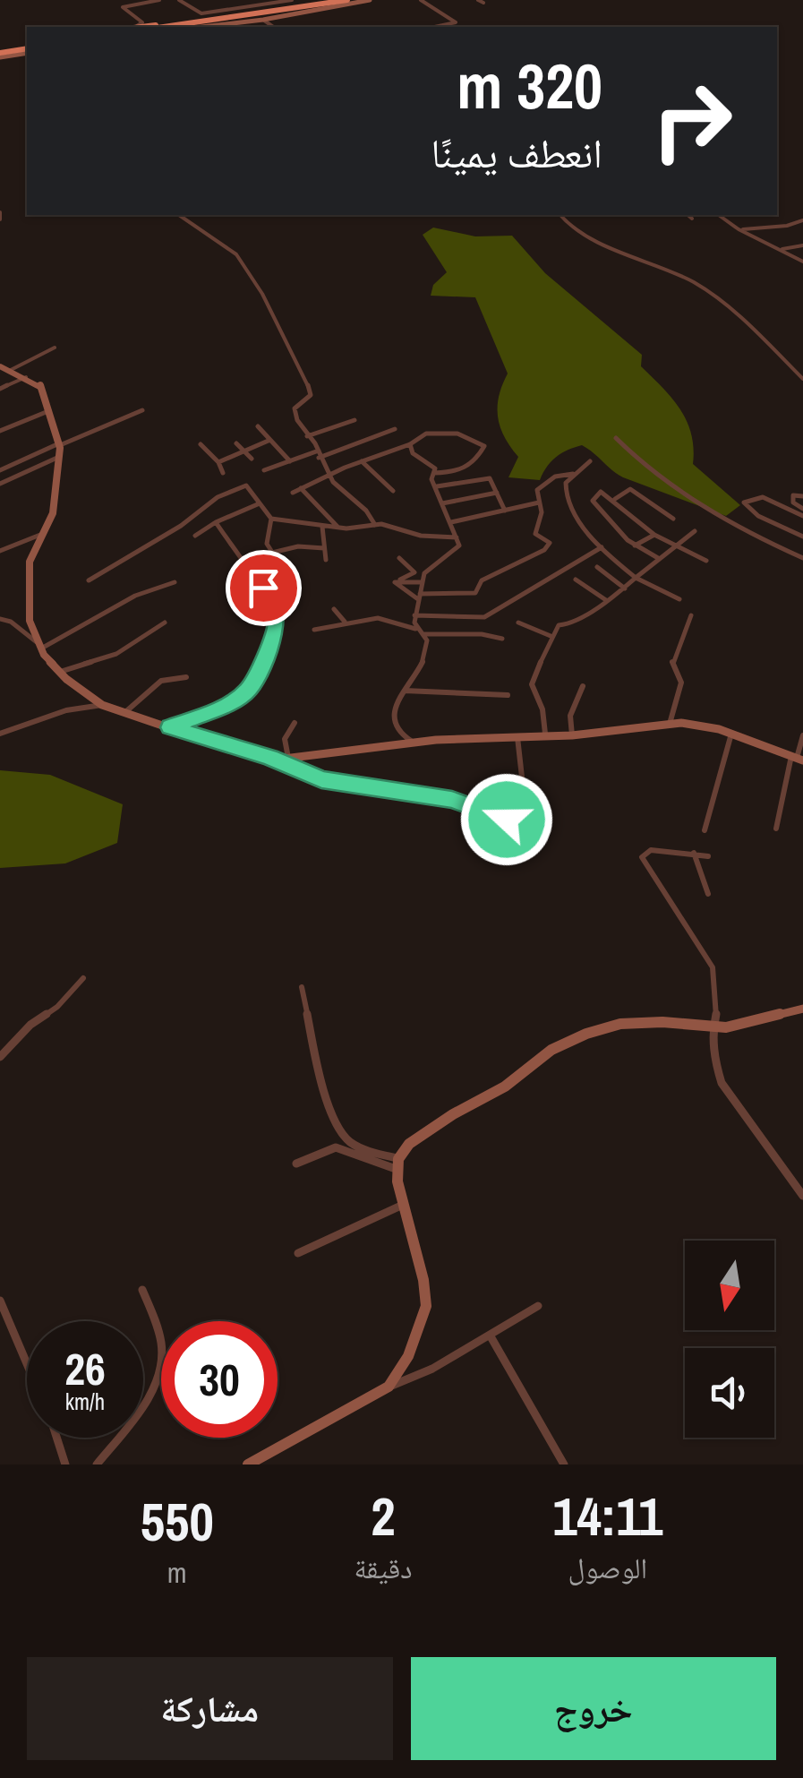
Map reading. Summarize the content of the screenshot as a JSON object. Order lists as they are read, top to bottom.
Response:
{
  "north": "bottom",
  "page": {
    "turn": ["320 m", "انعطف يمينًا"],
    "speed": "26 km/h",
    "limit": "30",
    "eta": [
      "14:11",
      "الوصول",
      "2",
      "دقيقة",
      "550",
      "m"
    ],
    "buttons": ["خروج", "مشاركة"]
  }
}
